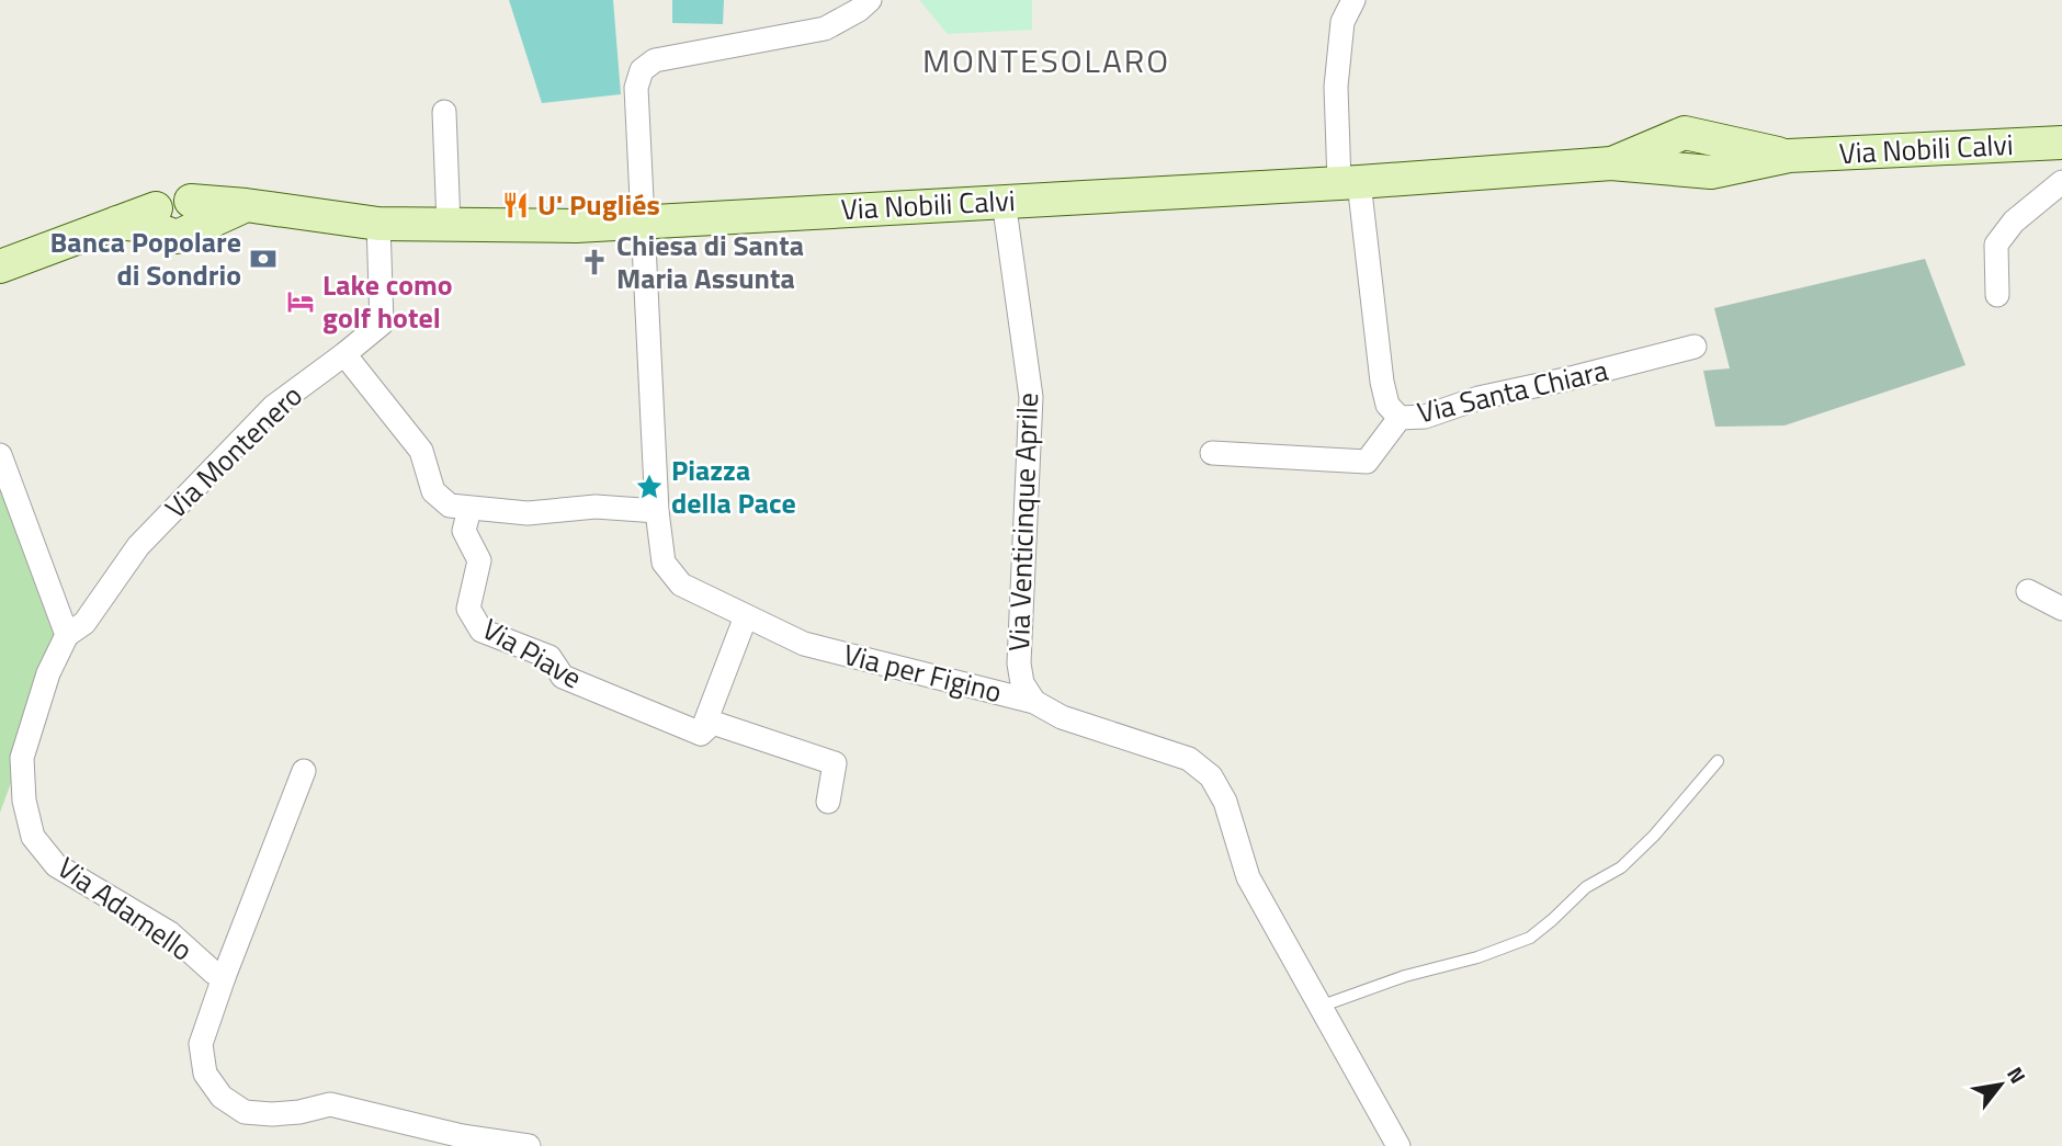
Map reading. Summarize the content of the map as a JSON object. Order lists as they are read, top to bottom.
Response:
{
  "streets": {
    "main road": ["Via Nobili Calvi"],
    "street": [
      "Via Santa Chiara",
      "Via Montenero",
      "Via Venticinque Aprile",
      "Via Piave",
      "Via per Figino",
      "Via Adamello"
    ]
  },
  "crossings": [
    ["Via Nobili Calvi", "Via Montenero"],
    ["Via Nobili Calvi", "Via Venticinque Aprile"],
    ["Via Nobili Calvi", "Via per Figino"],
    ["Via Montenero", "Via Adamello"],
    ["Via Venticinque Aprile", "Via per Figino"]
  ],
  "districts": ["MONTESOLARO"],
  "places": {
    "restaurant": ["U' Pugliés"],
    "bank": ["Banca Popolare di Sondrio"],
    "church": ["Chiesa di Santa Maria Assunta"],
    "hotel": ["Lake como golf hotel"],
    "place": ["Piazza della Pace"]
  },
  "north": "top right"
}
